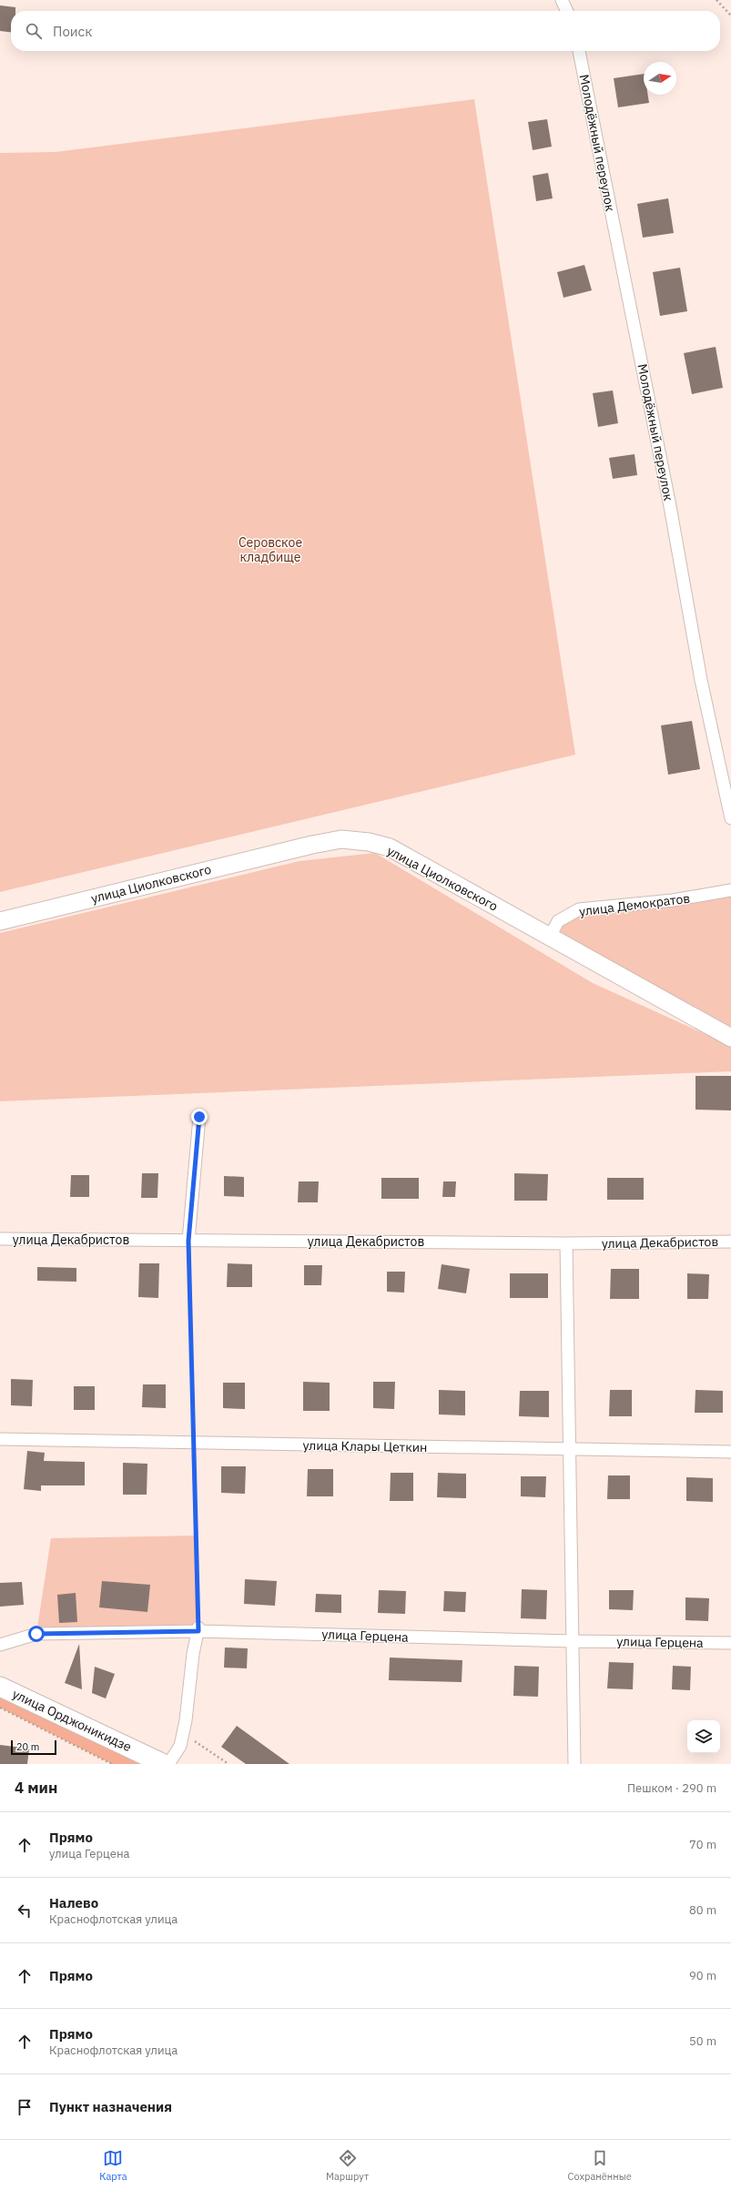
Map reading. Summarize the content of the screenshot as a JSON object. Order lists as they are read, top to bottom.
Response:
{
  "streets": {
    "main road": ["улица Циолковского", "улица Орджоникидзе"],
    "street": [
      "Молодёжный переулок",
      "улица Демократов",
      "улица Декабристов",
      "улица Клары Цеткин",
      "улица Герцена"
    ]
  },
  "crossings": [
    ["улица Циолковского", "улица Демократов"]
  ],
  "parks": ["Серовское кладбище"],
  "scale_bar": "20 m",
  "north": "right",
  "page": {
    "search": "Поиск",
    "scale": "20 m",
    "heading": ["4 мин", "Пешком · 290 m"],
    "list": [
      ["Прямо", "улица Герцена", "70 m"],
      ["Налево", "Краснофлотская улица", "80 m"],
      ["Прямо", "90 m"],
      ["Прямо", "Краснофлотская улица", "50 m"],
      "Пункт назначения"
    ],
    "nav": ["Карта", "Маршрут", "Сохранённые"]
  }
}
